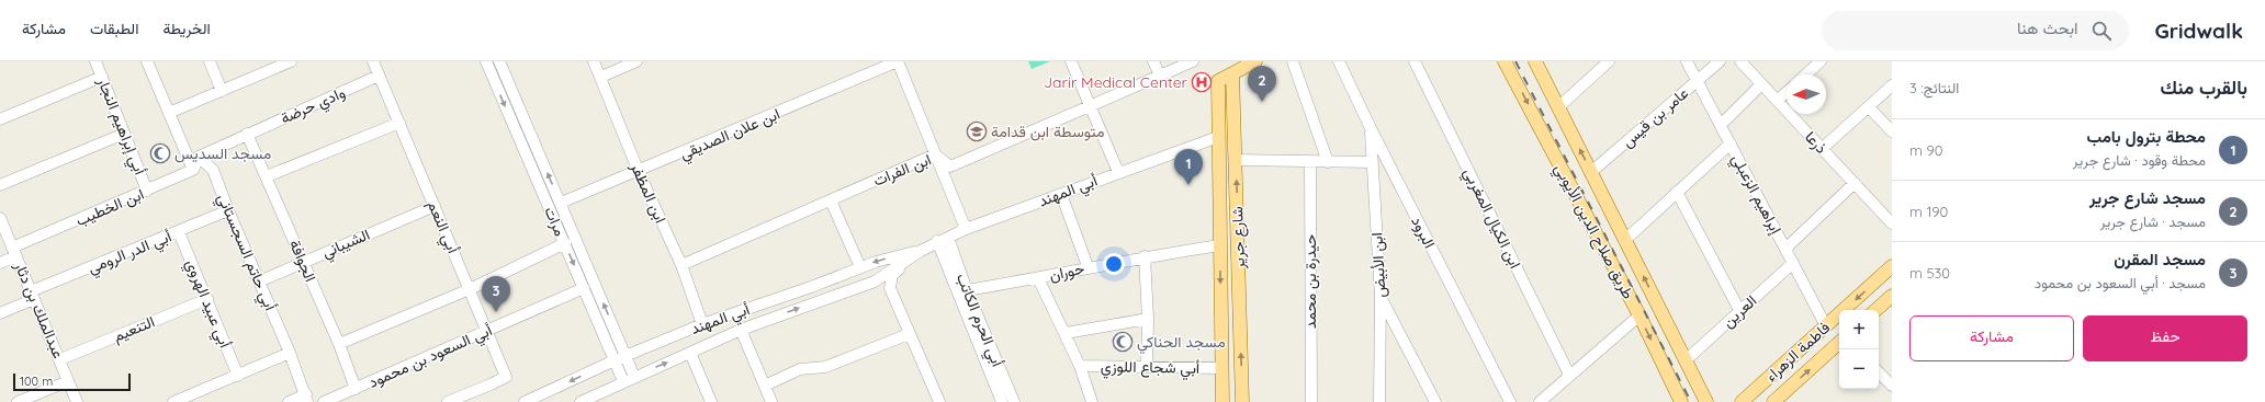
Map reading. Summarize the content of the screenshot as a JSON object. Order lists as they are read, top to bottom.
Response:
{
  "streets": {
    "main road": ["طريق صلاح الدين الأيوبي", "شارع جرير", "فاطمة الزهراء"],
    "street": [
      "وادي حرضة",
      "عامر بن قيس",
      "أبي إبراهيم النجار",
      "ابن علان الصديقي",
      "ذرعا",
      "ابن الفرات",
      "أبي المهند",
      "ابن المظفر",
      "إبراهيم الزعبلي",
      "ابن الخطيب",
      "ابن الكيال المغربي",
      "مرات",
      "أبي النعم",
      "البرود",
      "الشيباني",
      "أبي الدر الرومي",
      "أبي حاتم السجستاني",
      "الجوافة",
      "ابن الأبيض",
      "حوران",
      "حيدرة بن محمد",
      "أبي عبيد الهروي",
      "عبدالملك بن دثار",
      "العرين",
      "أبي الحرم الكاتب",
      "التنعيم",
      "أبي السعود بن محمود",
      "أبي شجاع اللوزي"
    ]
  },
  "crossings": [
    ["وادي حرضة", "أبي النعم"],
    ["وادي حرضة", "الجوافة"],
    ["عامر بن قيس", "إبراهيم الزعبلي"],
    ["عامر بن قيس", "طريق صلاح الدين الأيوبي"],
    ["أبي إبراهيم النجار", "ابن الخطيب"],
    ["ابن علان الصديقي", "ابن المظفر"],
    ["ابن علان الصديقي", "مرات"],
    ["ابن الفرات", "ابن المظفر"],
    ["أبي المهند", "ابن المظفر"],
    ["أبي المهند", "مرات"],
    ["أبي المهند", "شارع جرير"],
    ["أبي المهند", "أبي الحرم الكاتب"],
    ["إبراهيم الزعبلي", "العرين"],
    ["إبراهيم الزعبلي", "فاطمة الزهراء"],
    ["ابن الخطيب", "عبدالملك بن دثار"],
    ["مرات", "أبي السعود بن محمود"],
    ["أبي النعم", "الشيباني"],
    ["أبي النعم", "أبي السعود بن محمود"],
    ["طريق صلاح الدين الأيوبي", "العرين"],
    ["البرود", "ابن الأبيض"],
    ["شارع جرير", "حوران"],
    ["شارع جرير", "أبي شجاع اللوزي"],
    ["الشيباني", "أبي حاتم السجستاني"],
    ["الشيباني", "الجوافة"],
    ["أبي الدر الرومي", "أبي حاتم السجستاني"],
    ["أبي الدر الرومي", "أبي عبيد الهروي"],
    ["أبي الدر الرومي", "عبدالملك بن دثار"],
    ["الجوافة", "أبي السعود بن محمود"],
    ["حوران", "أبي الحرم الكاتب"],
    ["أبي عبيد الهروي", "التنعيم"],
    ["عبدالملك بن دثار", "التنعيم"]
  ],
  "places": {
    "hospital": ["Jarir Medical Center"],
    "school or university": ["متوسطة ابن قدامة"],
    "mosque": ["مسجد السديس", "مسجد الحناكي"]
  },
  "scale_bar": "100 m",
  "north": "left",
  "page": {
    "header": "Gridwalk",
    "search": "ابحث هنا",
    "nav": ["الخريطة", "الطبقات", "مشاركة"],
    "heading": ["بالقرب منك", "النتائج: 3"],
    "pins": ["2", "1", "3"],
    "list": [
      {
        "mark": "1",
        "name": "محطة بترول بامب",
        "note": "محطة وقود · شارع جرير",
        "value": "90 m"
      },
      {
        "mark": "2",
        "name": "مسجد شارع جرير",
        "note": "مسجد · شارع جرير",
        "value": "190 m"
      },
      {
        "mark": "3",
        "name": "مسجد المقرن",
        "note": "مسجد · أبي السعود بن محمود",
        "value": "530 m"
      }
    ],
    "buttons": ["حفظ", "مشاركة"],
    "map_buttons": ["+", "−"],
    "scale": "100 m"
  }
}
